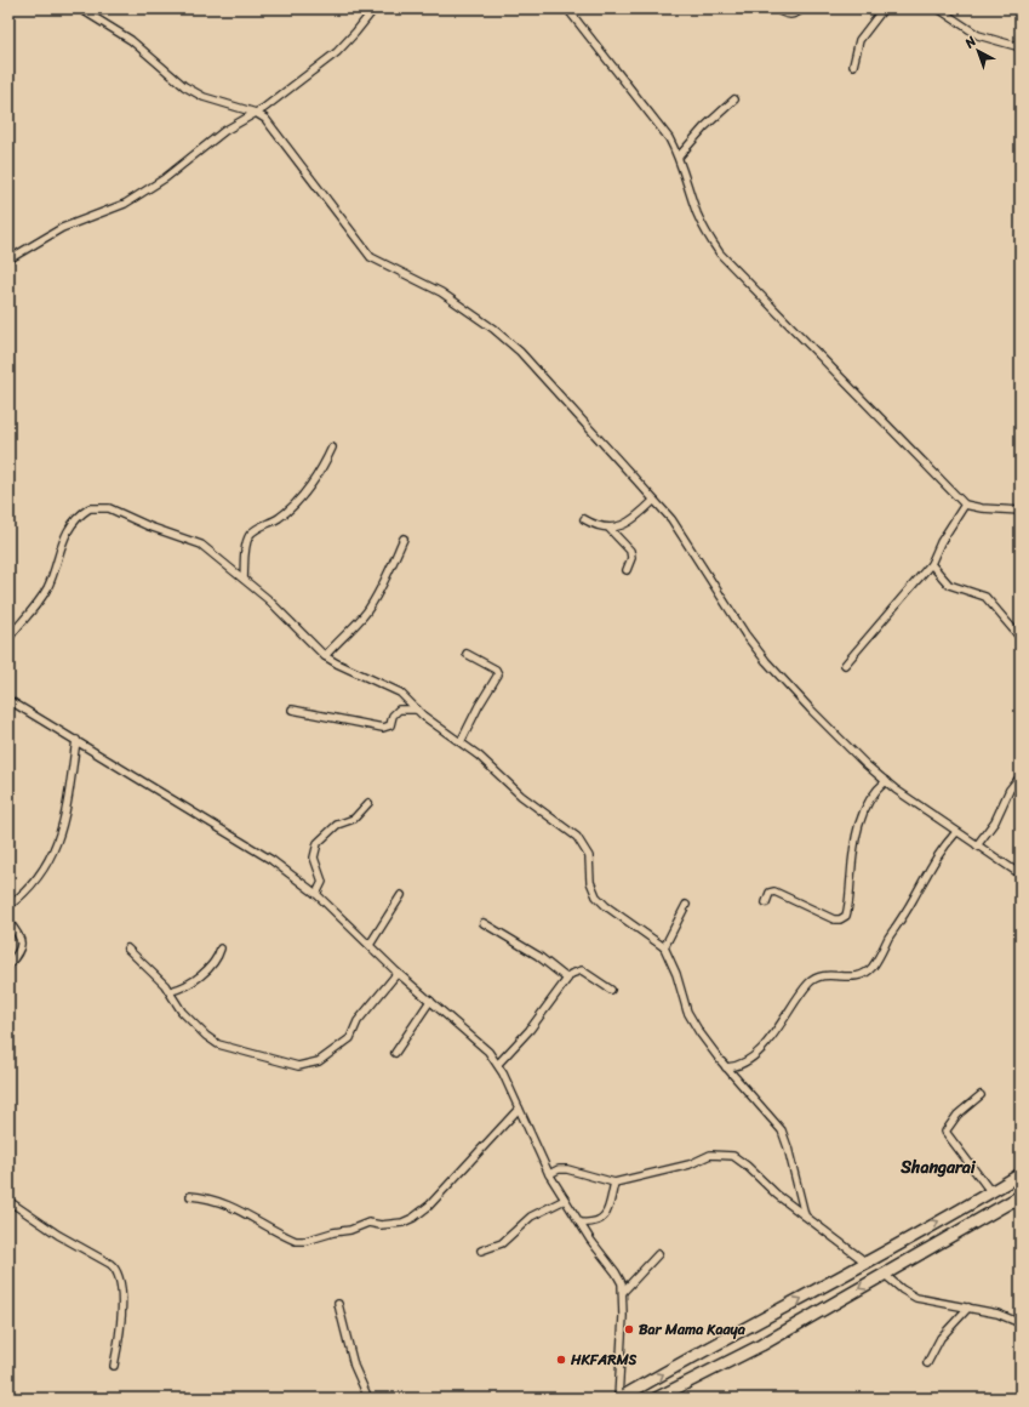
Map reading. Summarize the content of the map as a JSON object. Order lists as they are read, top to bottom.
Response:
{
  "districts": ["Shangarai"],
  "places": ["Bar Mama Kaaya", "HKFARMS"],
  "north": "top left"
}
